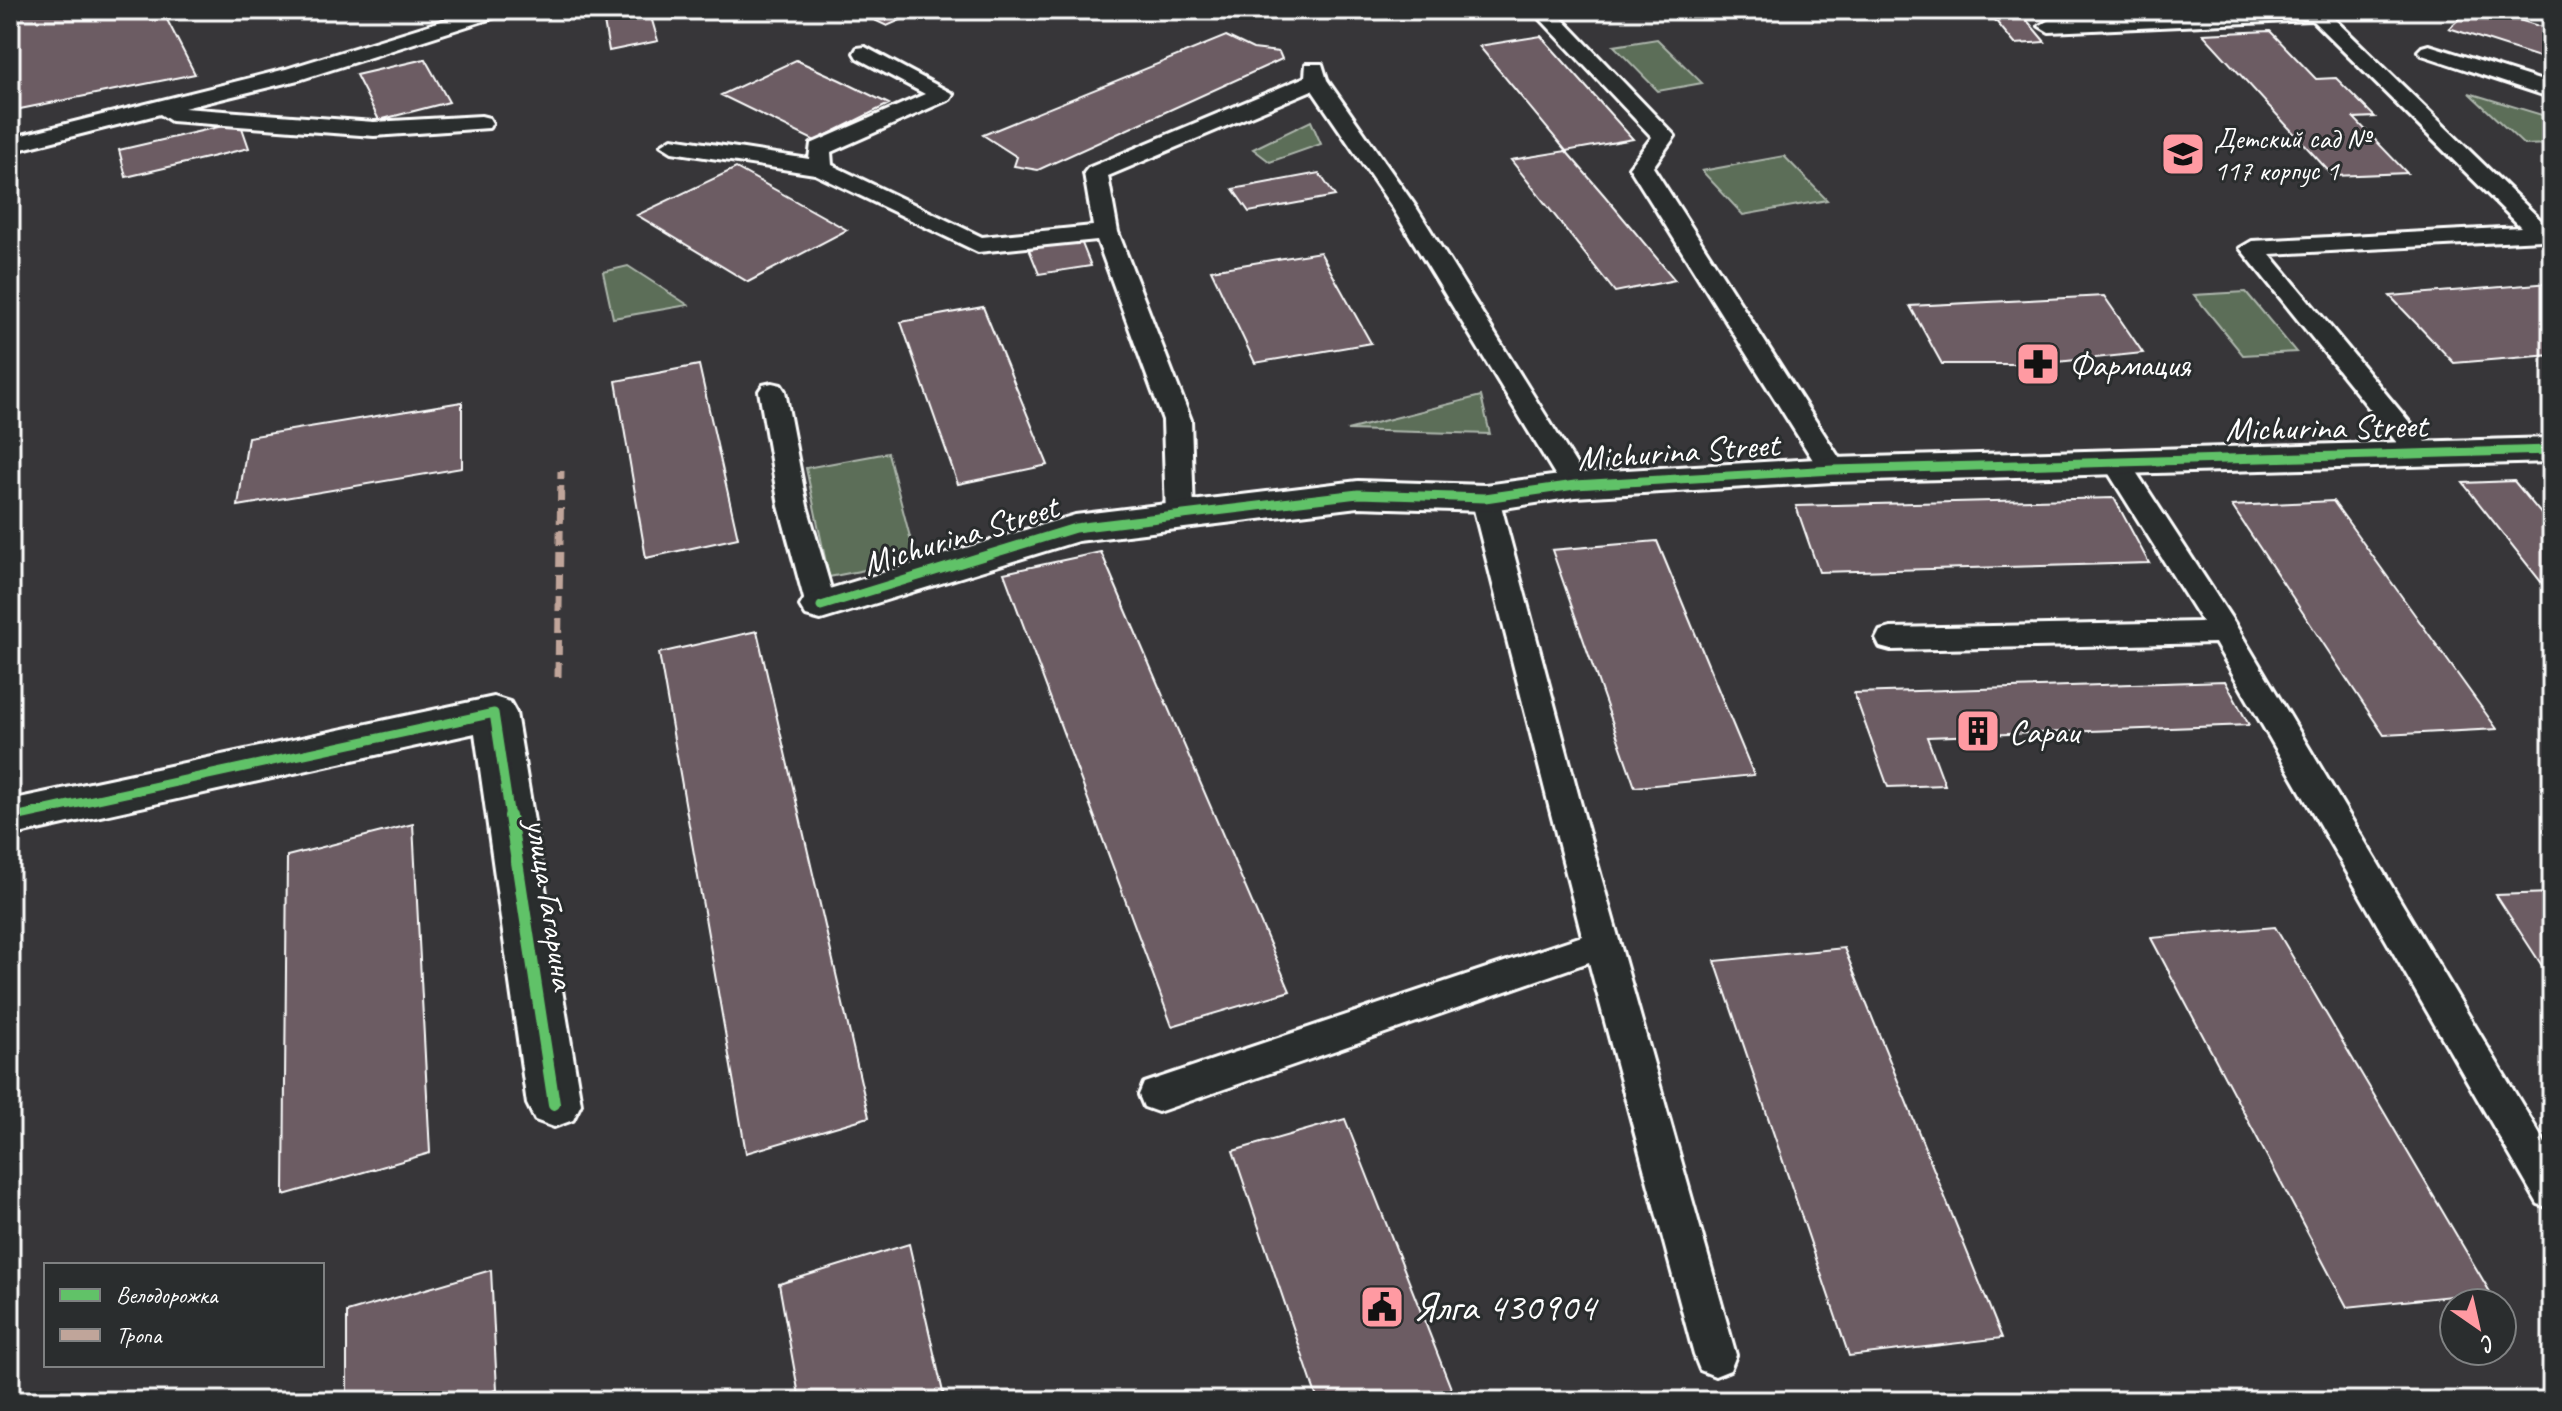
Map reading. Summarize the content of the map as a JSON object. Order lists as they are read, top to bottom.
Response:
{
  "streets": {
    "street": ["Michurina Street", "улица Гагарина"]
  },
  "places": {
    "school or university": ["Детский сад № 117 корпус 1"],
    "pharmacy": ["Фармация"],
    "building": ["Сараи"],
    "public building": ["Ялга 430904"]
  },
  "legend": ["Велодорожка", "Тропа"],
  "north": "bottom right"
}
